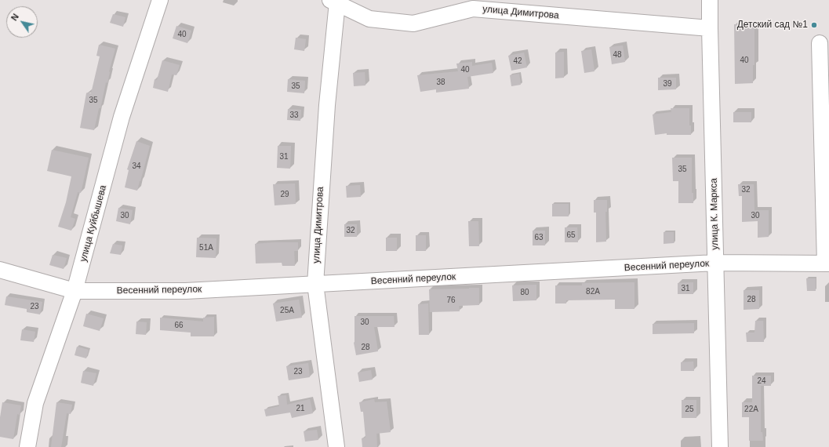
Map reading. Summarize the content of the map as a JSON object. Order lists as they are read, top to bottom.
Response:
{
  "streets": {
    "street": [
      "улица Димитрова",
      "улица К. Маркса",
      "улица Куйбышева",
      "Весенний переулок"
    ]
  },
  "crossings": [
    ["улица Димитрова", "улица К. Маркса"],
    ["улица Димитрова", "Весенний переулок"],
    ["улица К. Маркса", "Весенний переулок"],
    ["улица Куйбышева", "Весенний переулок"]
  ],
  "places": ["Детский сад №1"],
  "house_numbers": [
    "40",
    "48",
    "40",
    "42",
    "40",
    "38",
    "39",
    "35",
    "35",
    "33",
    "31",
    "34",
    "35",
    "32",
    "29",
    "30",
    "30",
    "32",
    "65",
    "63",
    "51А",
    "31",
    "82А",
    "80",
    "28",
    "76",
    "23",
    "25А",
    "30",
    "66",
    "28",
    "23",
    "24",
    "21",
    "25",
    "22А"
  ],
  "north": "top left"
}
